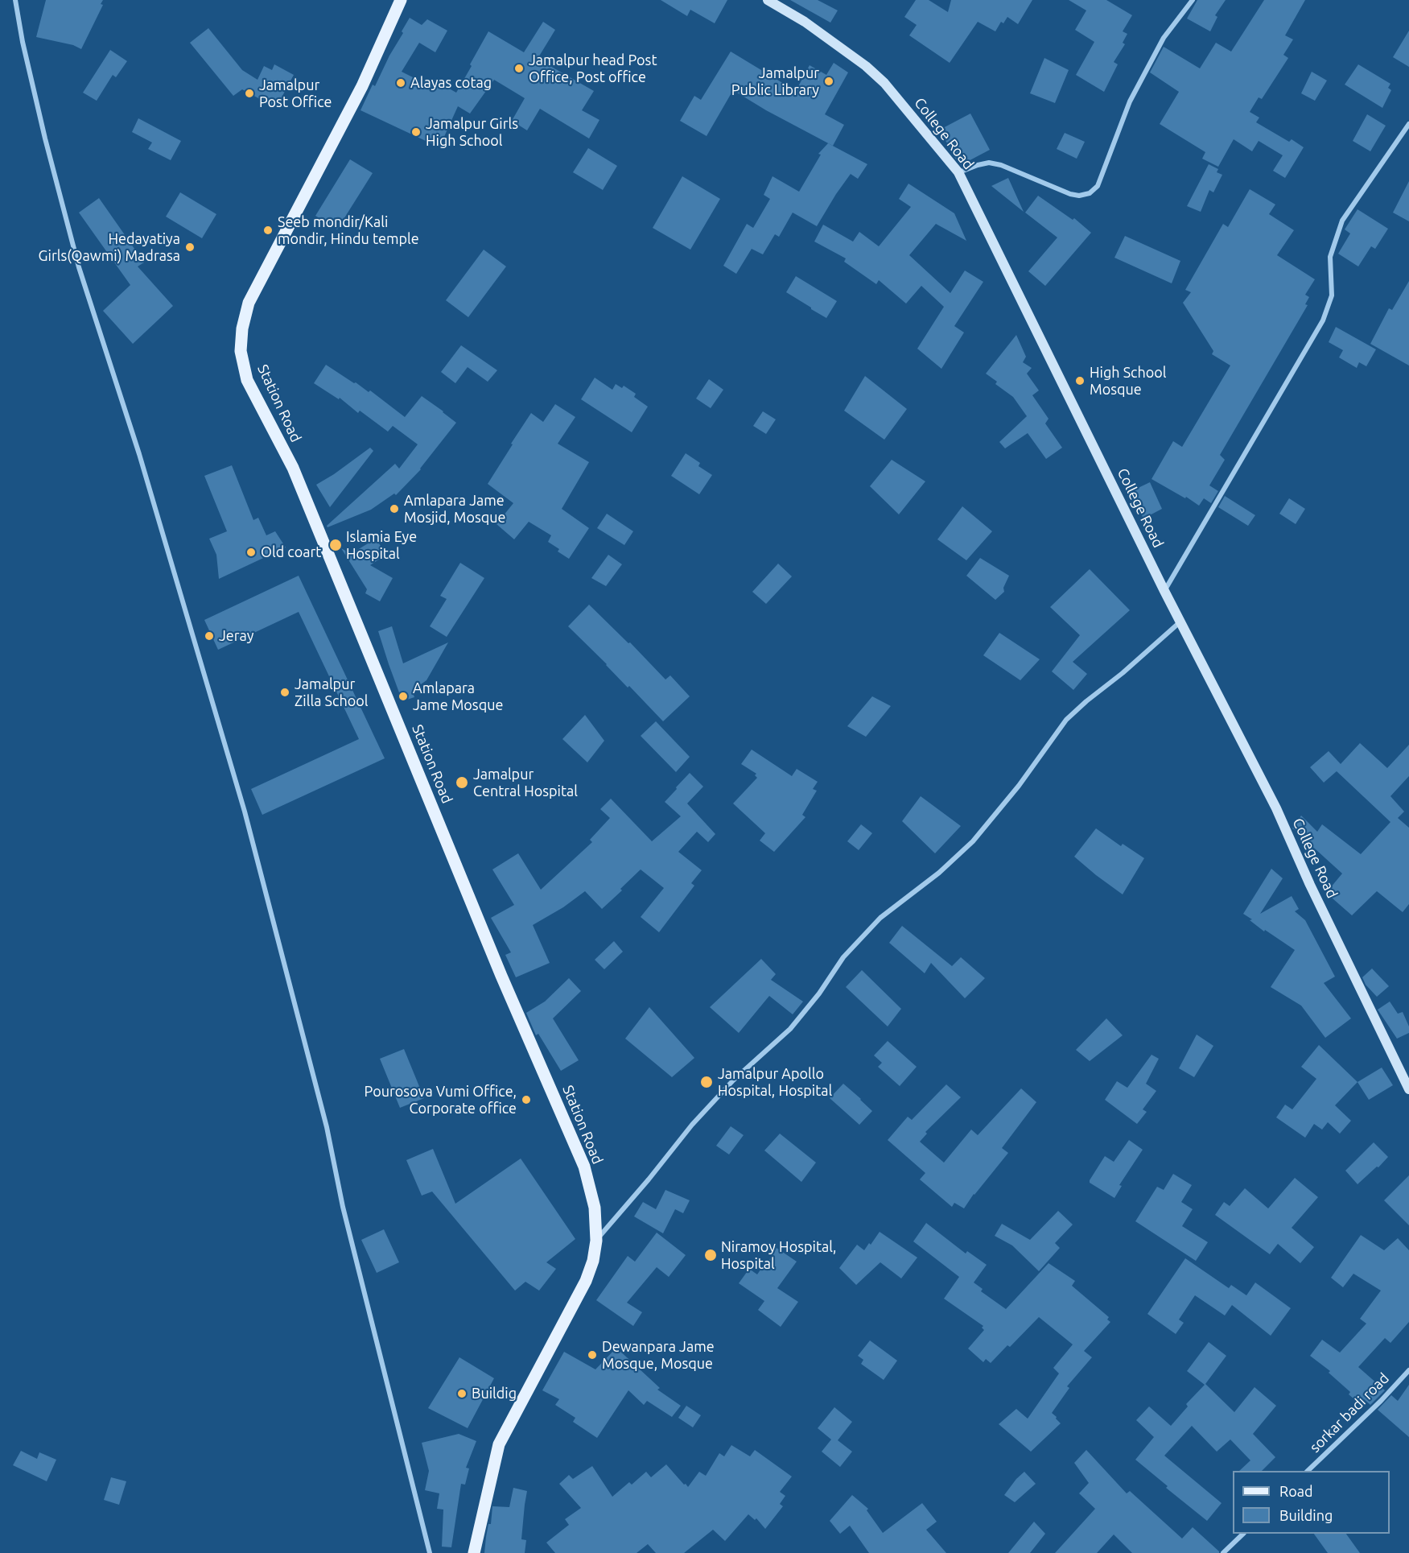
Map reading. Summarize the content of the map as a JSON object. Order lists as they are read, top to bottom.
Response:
{
  "streets": {
    "main road": ["College Road", "Station Road"],
    "street": ["sorkar badi road"]
  },
  "places": [
    "Jamalpur head Post Office, Post office",
    "Jamalpur Public Library",
    "Alayas cotag",
    "Jamalpur Post Office",
    "Jamalpur Girls High School",
    "Seeb mondir/Kali mondir, Hindu temple",
    "Hedayatiya Girls(Qawmi) Madrasa",
    "High School Mosque",
    "Amlapara Jame Mosjid, Mosque",
    "Islamia Eye Hospital",
    "Old coart",
    "Jeray",
    "Jamalpur Zilla School",
    "Amlapara Jame Mosque",
    "Jamalpur Central Hospital",
    "Jamalpur Apollo Hospital, Hospital",
    "Pourosova Vumi Office, Corporate office",
    "Niramoy Hospital, Hospital",
    "Dewanpara Jame Mosque, Mosque",
    "Buildig"
  ],
  "legend": ["Road", "Building"]
}
